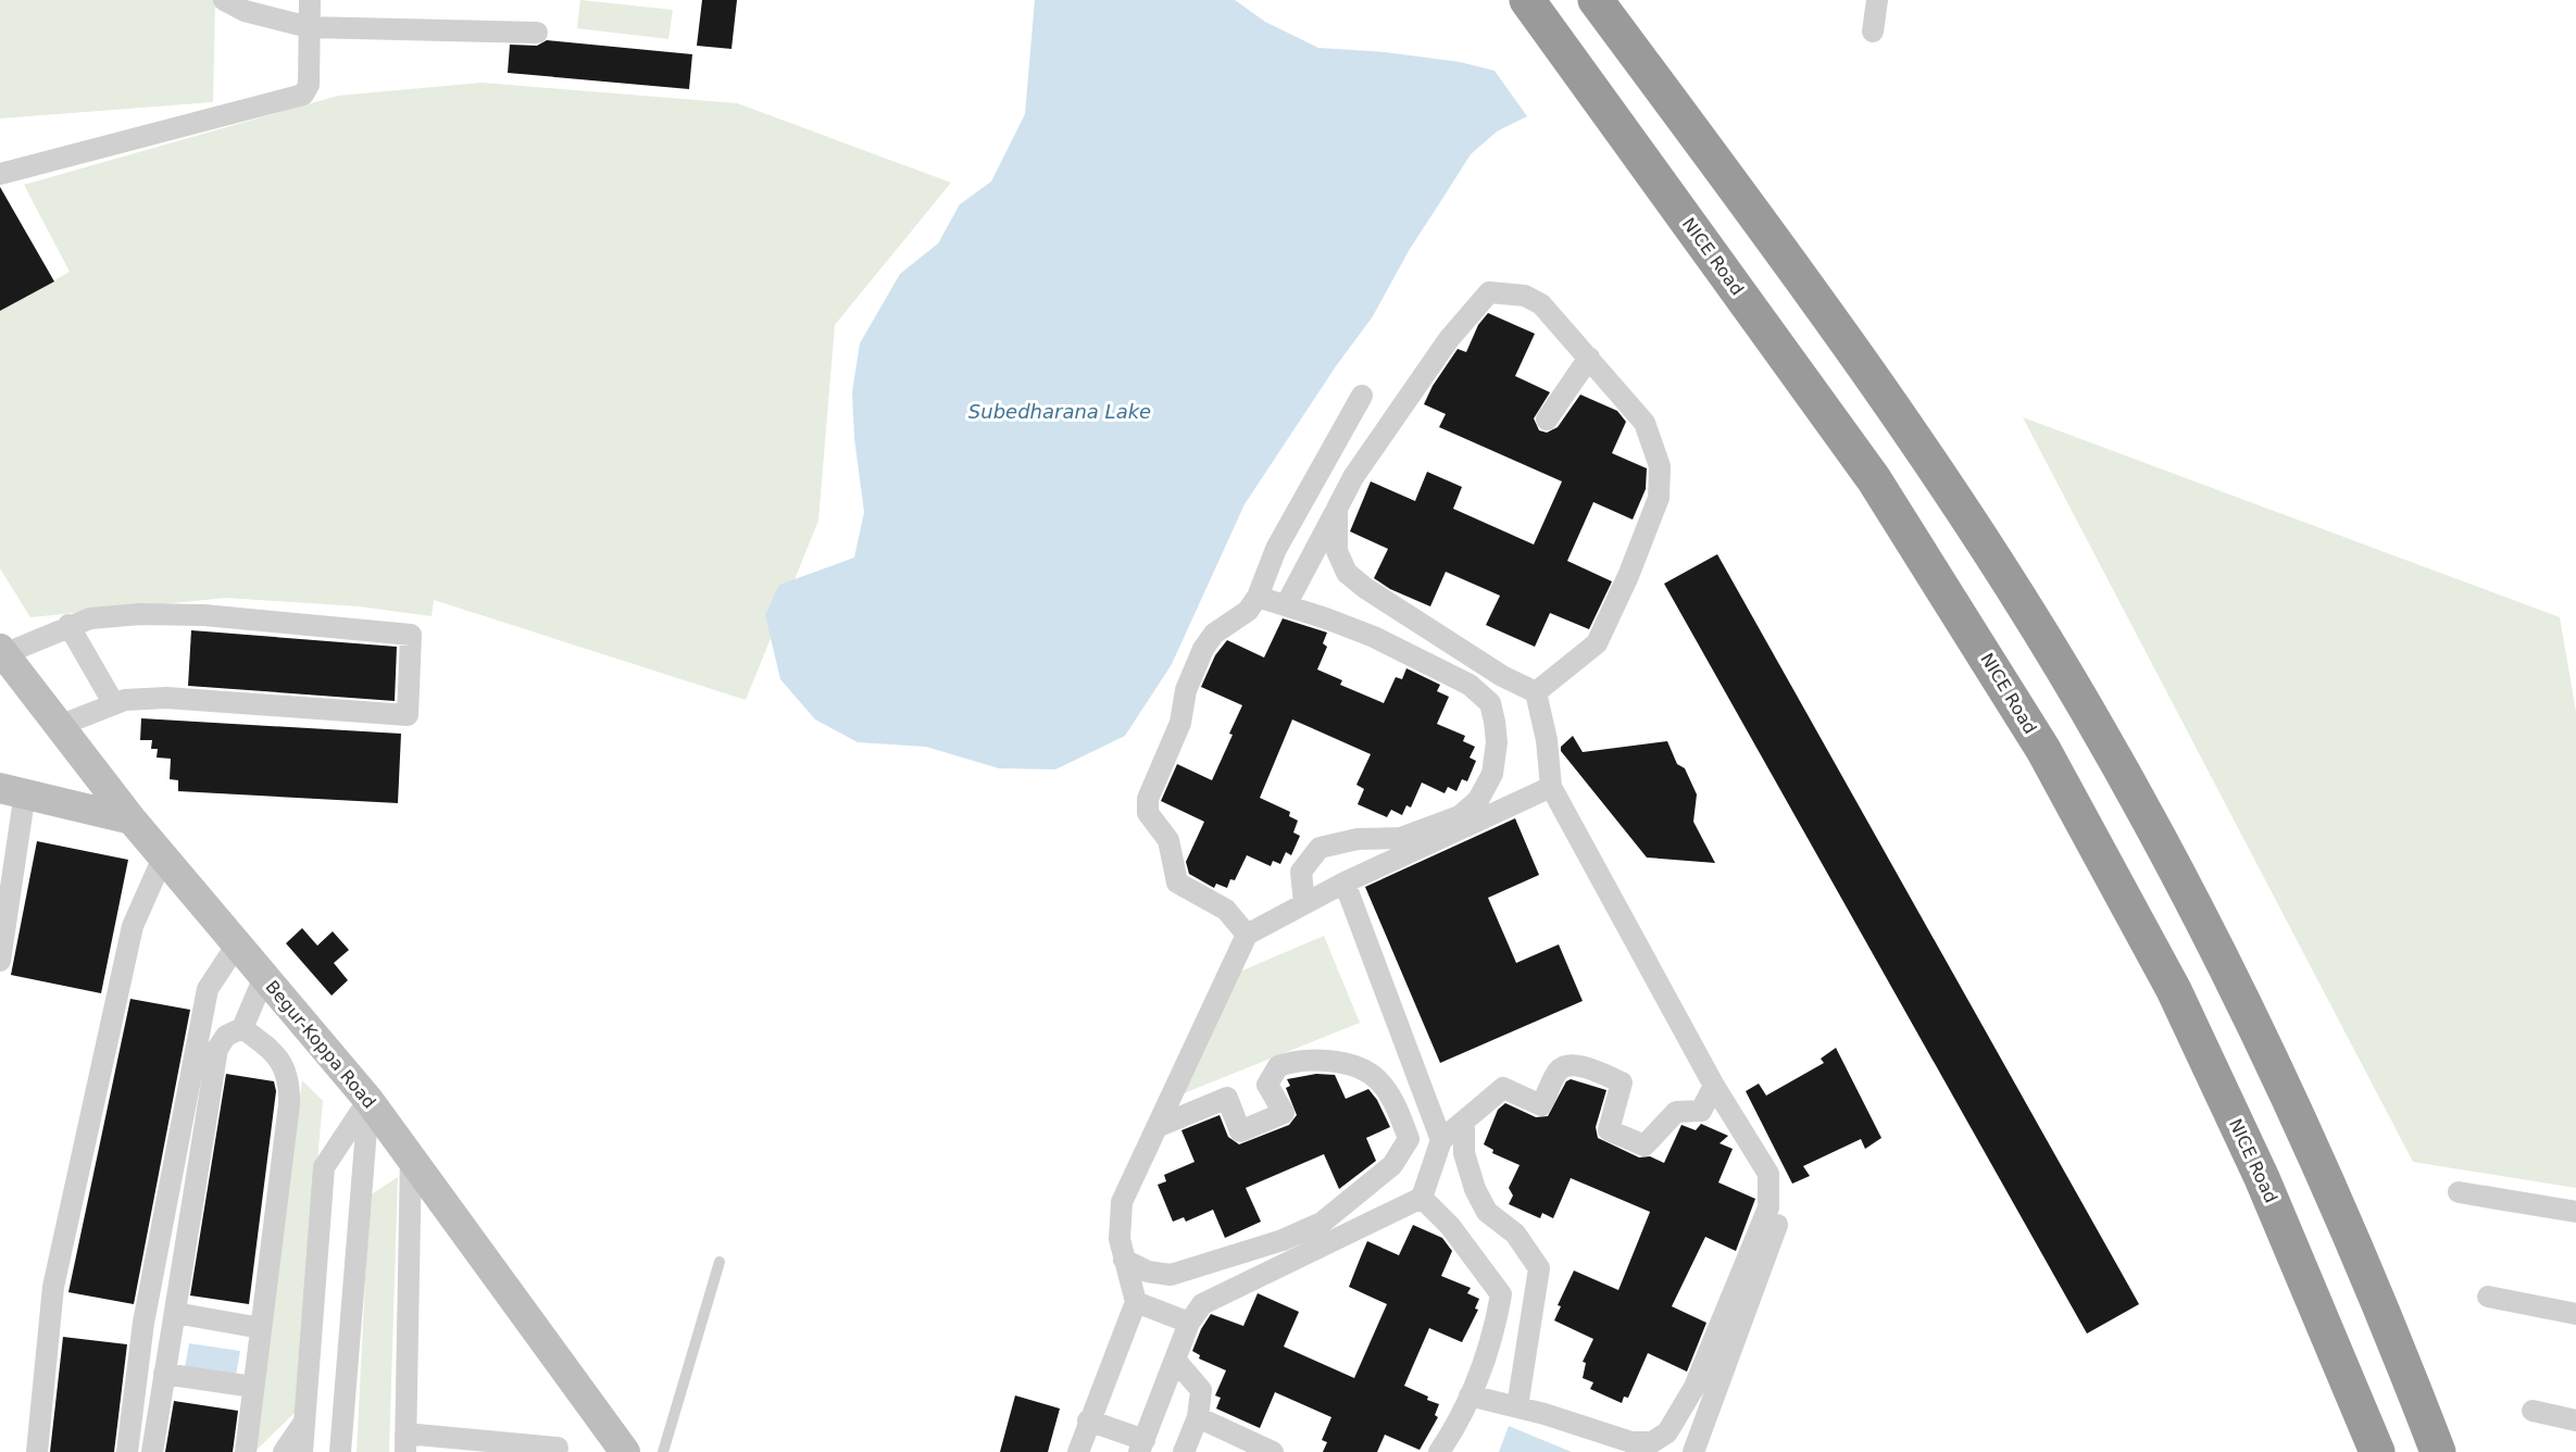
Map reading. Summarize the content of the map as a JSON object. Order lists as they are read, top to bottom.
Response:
{
  "streets": {
    "highway": ["NICE Road"],
    "main road": ["Begur-Koppa Road"]
  },
  "water": ["Subedharana Lake"]
}
